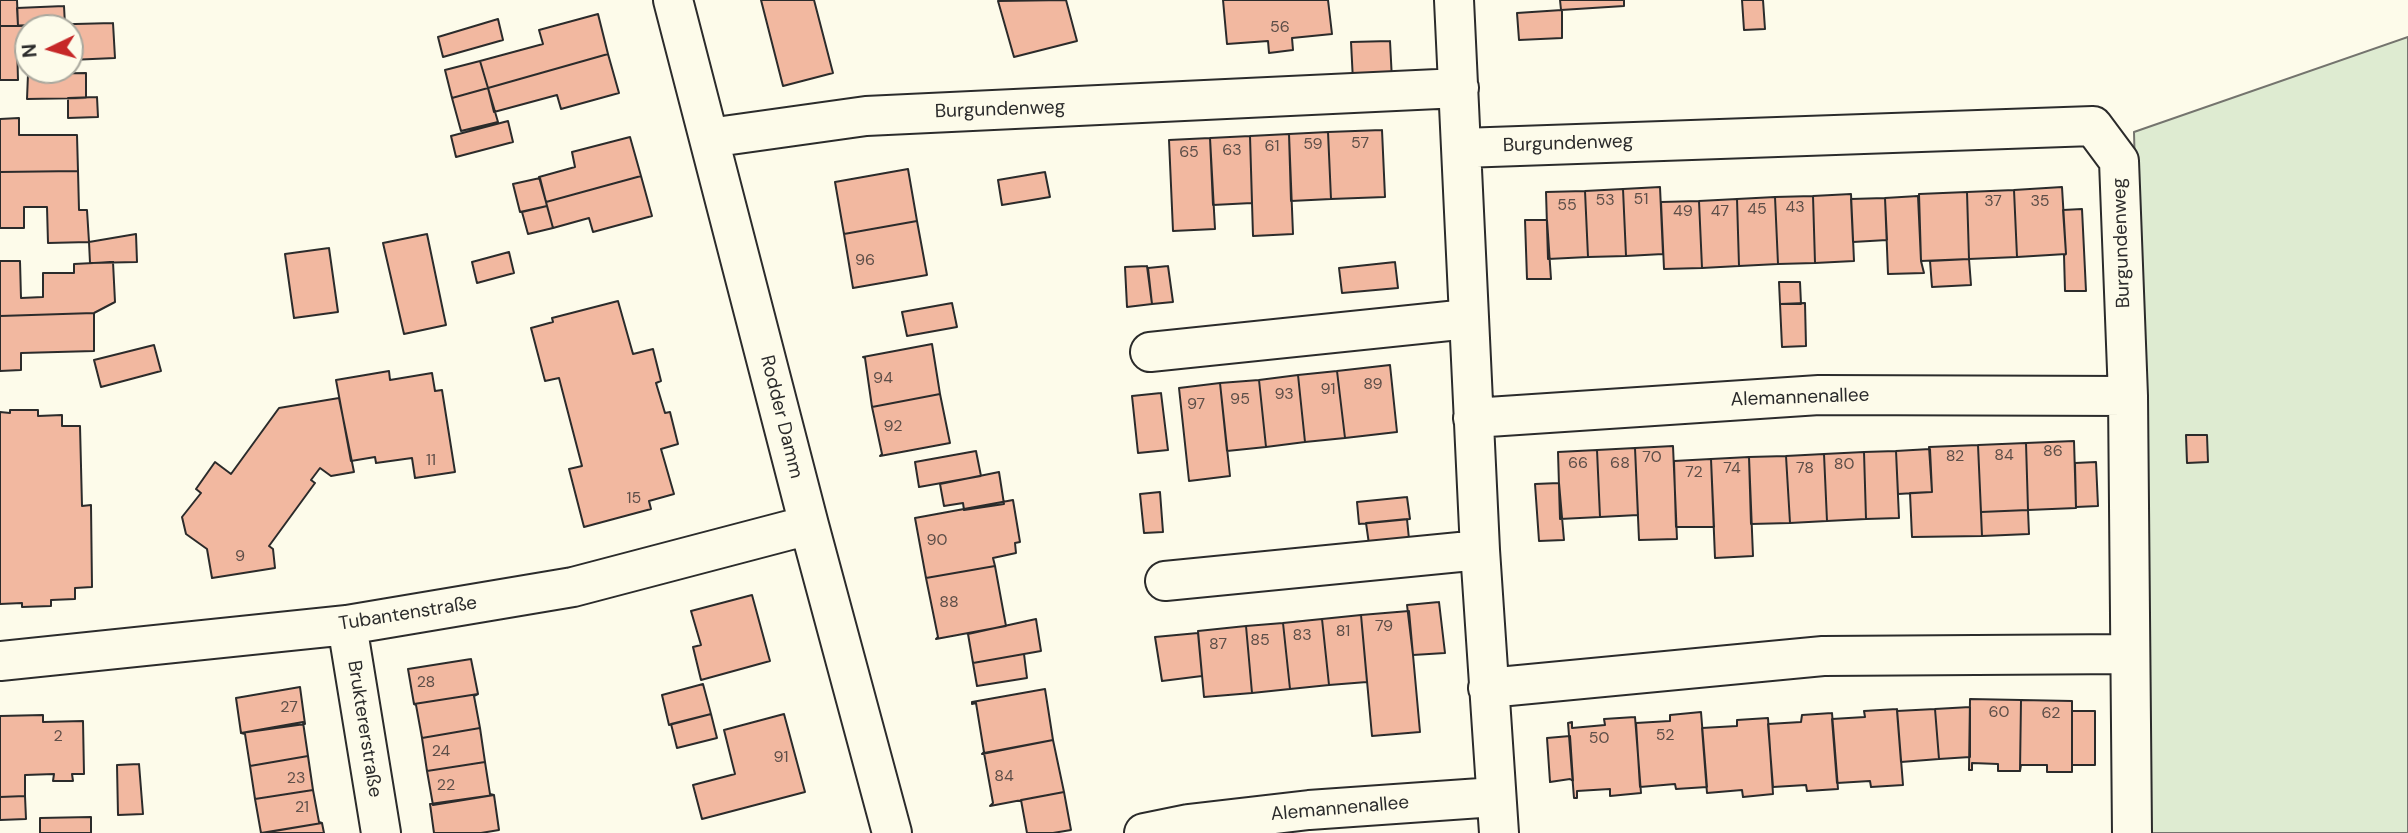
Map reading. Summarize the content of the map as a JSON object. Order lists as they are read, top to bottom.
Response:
{
  "streets": {
    "street": [
      "Burgundenweg",
      "Alemannenallee",
      "Rodder Damm",
      "Tubantenstraße",
      "Bruktererstraße"
    ]
  },
  "crossings": [
    ["Burgundenweg", "Alemannenallee"],
    ["Burgundenweg", "Rodder Damm"],
    ["Rodder Damm", "Tubantenstraße"],
    ["Tubantenstraße", "Bruktererstraße"]
  ],
  "house_numbers": [
    "56",
    "57",
    "59",
    "61",
    "63",
    "65",
    "51",
    "53",
    "37",
    "35",
    "55",
    "43",
    "45",
    "49",
    "47",
    "96",
    "94",
    "89",
    "91",
    "93",
    "95",
    "97",
    "92",
    "86",
    "84",
    "82",
    "70",
    "11",
    "66",
    "68",
    "80",
    "74",
    "78",
    "72",
    "15",
    "90",
    "9",
    "88",
    "79",
    "81",
    "83",
    "85",
    "87",
    "28",
    "27",
    "60",
    "62",
    "52",
    "2",
    "50",
    "24",
    "91",
    "84",
    "23",
    "22",
    "21"
  ],
  "north": "left"
}
